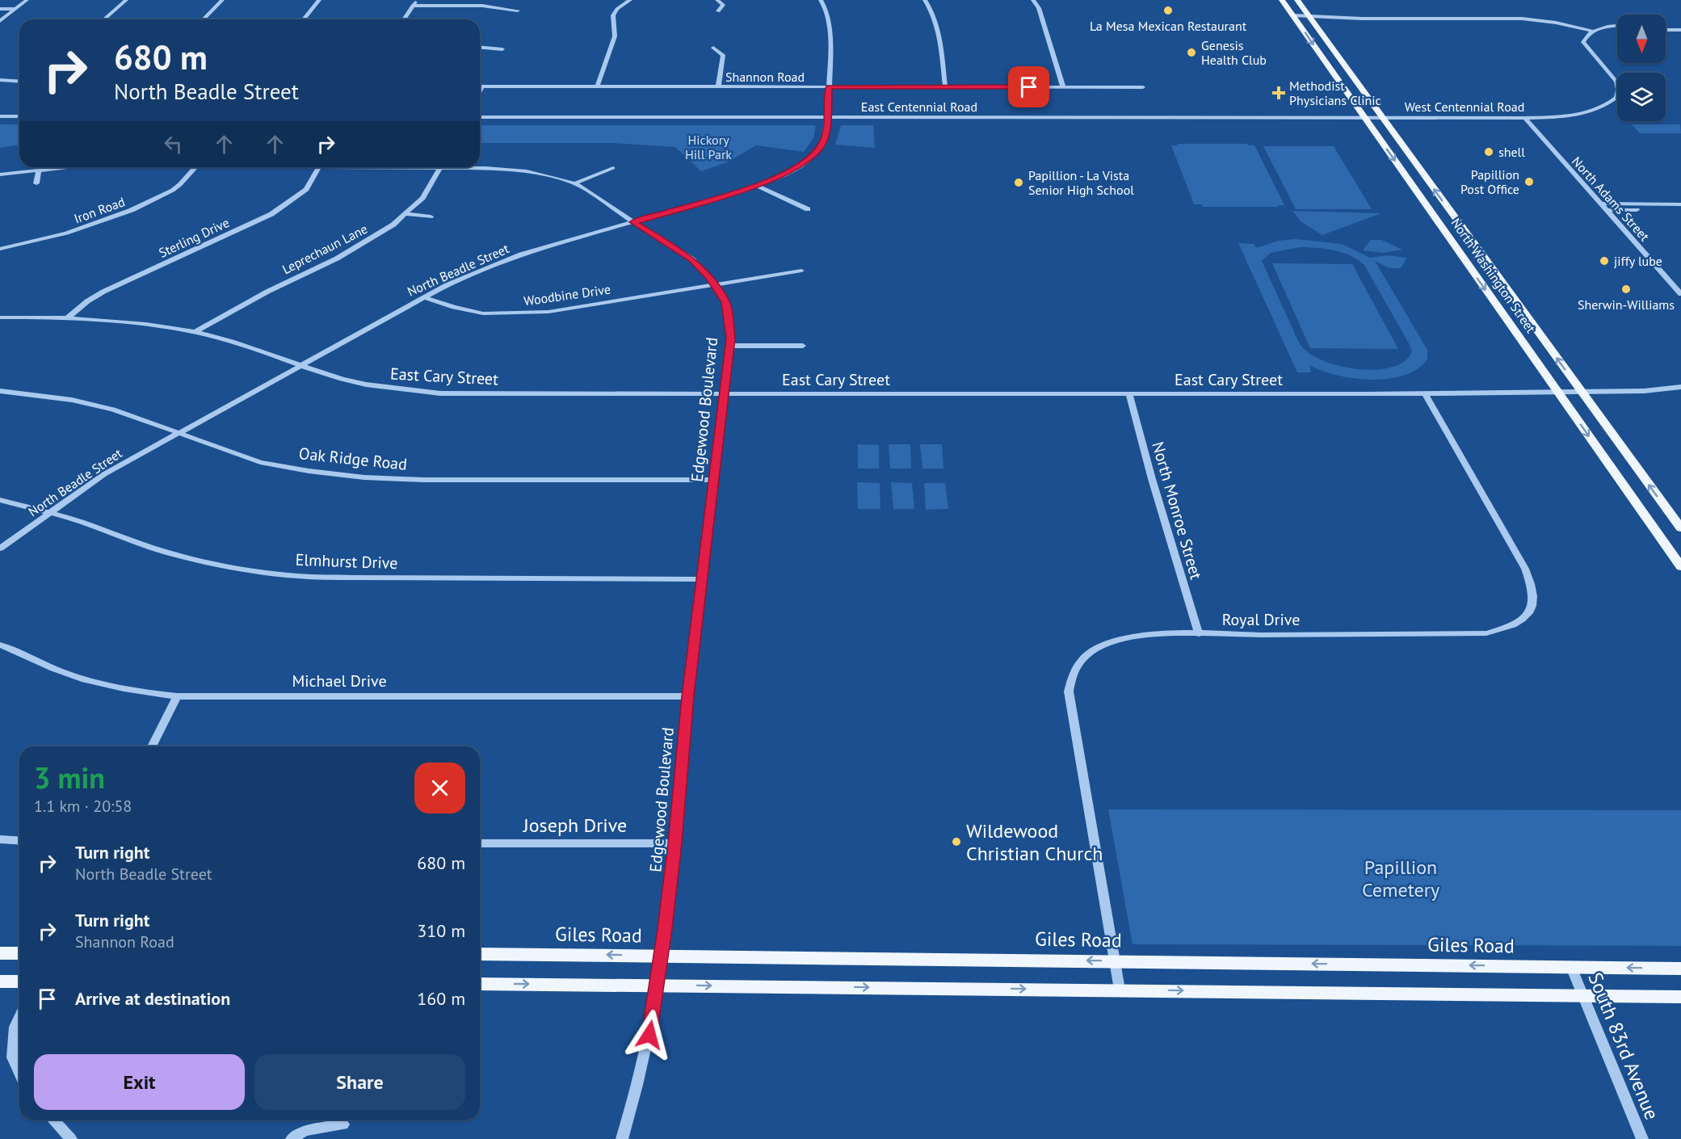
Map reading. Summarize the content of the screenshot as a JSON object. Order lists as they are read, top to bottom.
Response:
{
  "streets": {
    "main road": ["North Washington Street", "Giles Road"],
    "street": [
      "Shannon Road",
      "East Centennial Road",
      "West Centennial Road",
      "North Adams Street",
      "Iron Road",
      "Sterling Drive",
      "Leprechaun Lane",
      "North Beadle Street",
      "Woodbine Drive",
      "East Cary Street",
      "Edgewood Boulevard",
      "Oak Ridge Road",
      "North Monroe Street",
      "Elmhurst Drive",
      "Royal Drive",
      "Michael Drive",
      "Joseph Drive",
      "South 83rd Avenue"
    ]
  },
  "crossings": [
    ["Shannon Road", "North Beadle Street"],
    ["East Centennial Road", "West Centennial Road"],
    ["East Centennial Road", "North Beadle Street"],
    ["East Centennial Road", "North Washington Street"],
    ["West Centennial Road", "North Adams Street"],
    ["West Centennial Road", "North Washington Street"],
    ["Iron Road", "Edgewood Boulevard"],
    ["Sterling Drive", "East Cary Street"],
    ["Sterling Drive", "Edgewood Boulevard"],
    ["Leprechaun Lane", "East Cary Street"],
    ["North Beadle Street", "Woodbine Drive"],
    ["North Beadle Street", "East Cary Street"],
    ["North Beadle Street", "Edgewood Boulevard"],
    ["North Beadle Street", "Oak Ridge Road"],
    ["North Beadle Street", "Elmhurst Drive"],
    ["North Washington Street", "East Cary Street"],
    ["Woodbine Drive", "Edgewood Boulevard"],
    ["East Cary Street", "Edgewood Boulevard"],
    ["East Cary Street", "North Monroe Street"],
    ["East Cary Street", "Royal Drive"],
    ["Edgewood Boulevard", "Oak Ridge Road"],
    ["Edgewood Boulevard", "Elmhurst Drive"],
    ["Edgewood Boulevard", "Michael Drive"],
    ["Edgewood Boulevard", "Joseph Drive"],
    ["Edgewood Boulevard", "Giles Road"],
    ["North Monroe Street", "Royal Drive"],
    ["Royal Drive", "Giles Road"],
    ["Giles Road", "South 83rd Avenue"]
  ],
  "parks": ["Hickory Hill Park", "Papillion Cemetery"],
  "places": {
    "other": [
      "La Mesa Mexican Restaurant",
      "Genesis Health Club",
      "shell",
      "Papillion Post Office",
      "Papillion - La Vista Senior High School",
      "jiffy lube",
      "Sherwin-Williams",
      "Wildewood Christian Church"
    ],
    "health": ["Methodist Physicians Clinic"]
  },
  "north": "bottom",
  "page": {
    "turn": ["680 m", "North Beadle Street"],
    "heading": ["3 min", "1.1 km · 20:58"],
    "list": [
      {
        "name": "Turn right",
        "note": "North Beadle Street",
        "value": "680 m"
      },
      {
        "name": "Turn right",
        "note": "Shannon Road",
        "value": "310 m"
      },
      {
        "name": "Arrive at destination",
        "value": "160 m"
      }
    ],
    "buttons": ["Exit", "Share"]
  }
}
